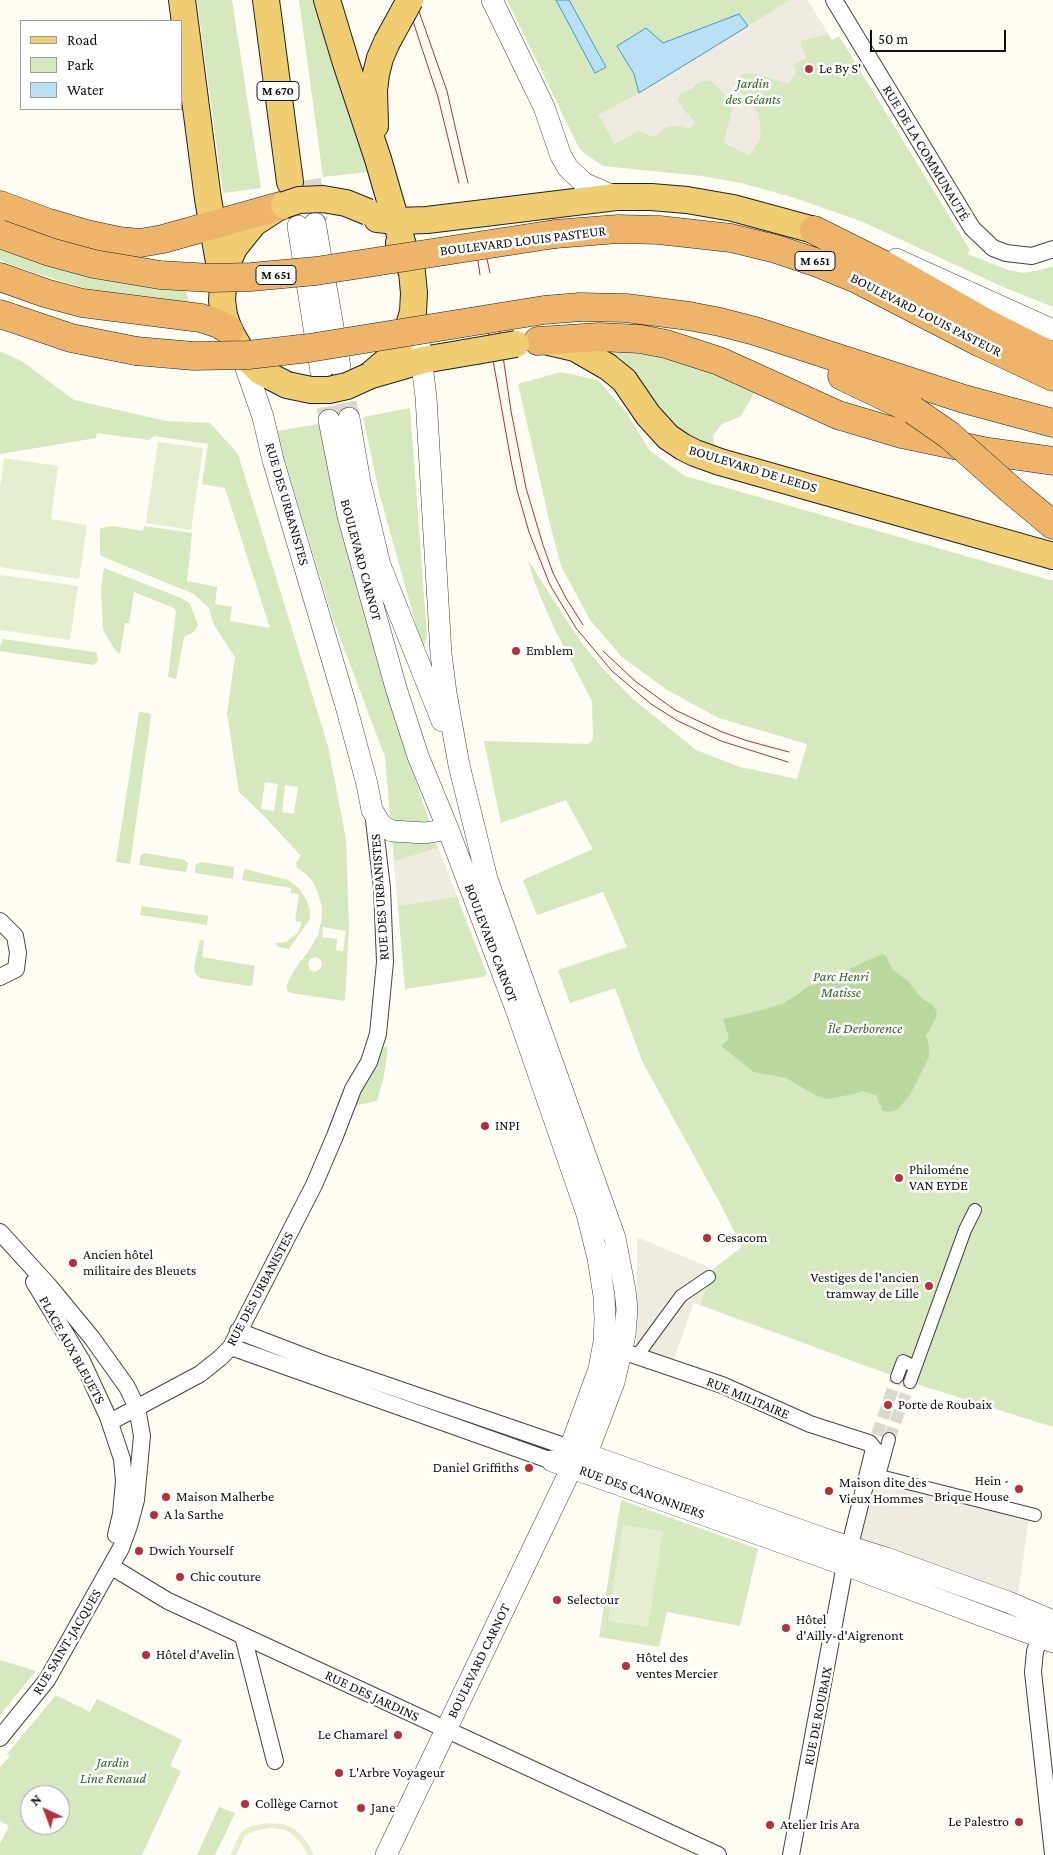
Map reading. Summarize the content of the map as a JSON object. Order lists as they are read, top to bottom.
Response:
{
  "streets": {
    "highway": ["BOULEVARD LOUIS PASTEUR", "M 651"],
    "main road": ["M 670", "BOULEVARD DE LEEDS"],
    "street": [
      "RUE DE LA COMMUNAUTÉ",
      "RUE DES URBANISTES",
      "BOULEVARD CARNOT",
      "PLACE AUX BLEUETS",
      "RUE MILITAIRE",
      "RUE DES CANONNIERS",
      "RUE SAINT-JACQUES",
      "RUE DES JARDINS",
      "RUE DE ROUBAIX"
    ]
  },
  "crossings": [
    ["BOULEVARD DE LEEDS", "BOULEVARD CARNOT"],
    ["RUE DES URBANISTES", "PLACE AUX BLEUETS"],
    ["RUE DES URBANISTES", "RUE DES CANONNIERS"],
    ["BOULEVARD CARNOT", "RUE MILITAIRE"],
    ["BOULEVARD CARNOT", "RUE DES CANONNIERS"],
    ["BOULEVARD CARNOT", "RUE DES JARDINS"],
    ["PLACE AUX BLEUETS", "RUE SAINT-JACQUES"],
    ["PLACE AUX BLEUETS", "RUE DES JARDINS"],
    ["RUE MILITAIRE", "RUE DE ROUBAIX"],
    ["RUE DES CANONNIERS", "RUE DE ROUBAIX"],
    ["RUE SAINT-JACQUES", "RUE DES JARDINS"]
  ],
  "parks": [
    "Jardin des Géants",
    "Parc Henri Matisse",
    "Île Derborence",
    "Jardin Line Renaud"
  ],
  "places": [
    "Le By S'",
    "Emblem",
    "INPI",
    "Philoméne VAN EYDE",
    "Cesacom",
    "Ancien hôtel militaire des Bleuets",
    "Vestiges de l'ancien tramway de Lille",
    "Porte de Roubaix",
    "Daniel Griffiths",
    "Hein - Brique House",
    "Maison dite des Vieux Hommes",
    "Maison Malherbe",
    "A la Sarthe",
    "Dwich Yourself",
    "Chic couture",
    "Selectour",
    "Hôtel d'Ailly-d'Aigrenont",
    "Hôtel d'Avelin",
    "Hôtel des ventes Mercier",
    "Le Chamarel",
    "L'Arbre Voyageur",
    "Collège Carnot",
    "Jane",
    "Le Palestro",
    "Atelier Iris Ara"
  ],
  "legend": ["Road", "Park", "Water"],
  "scale_bar": "50 m",
  "north": "top left"
}
